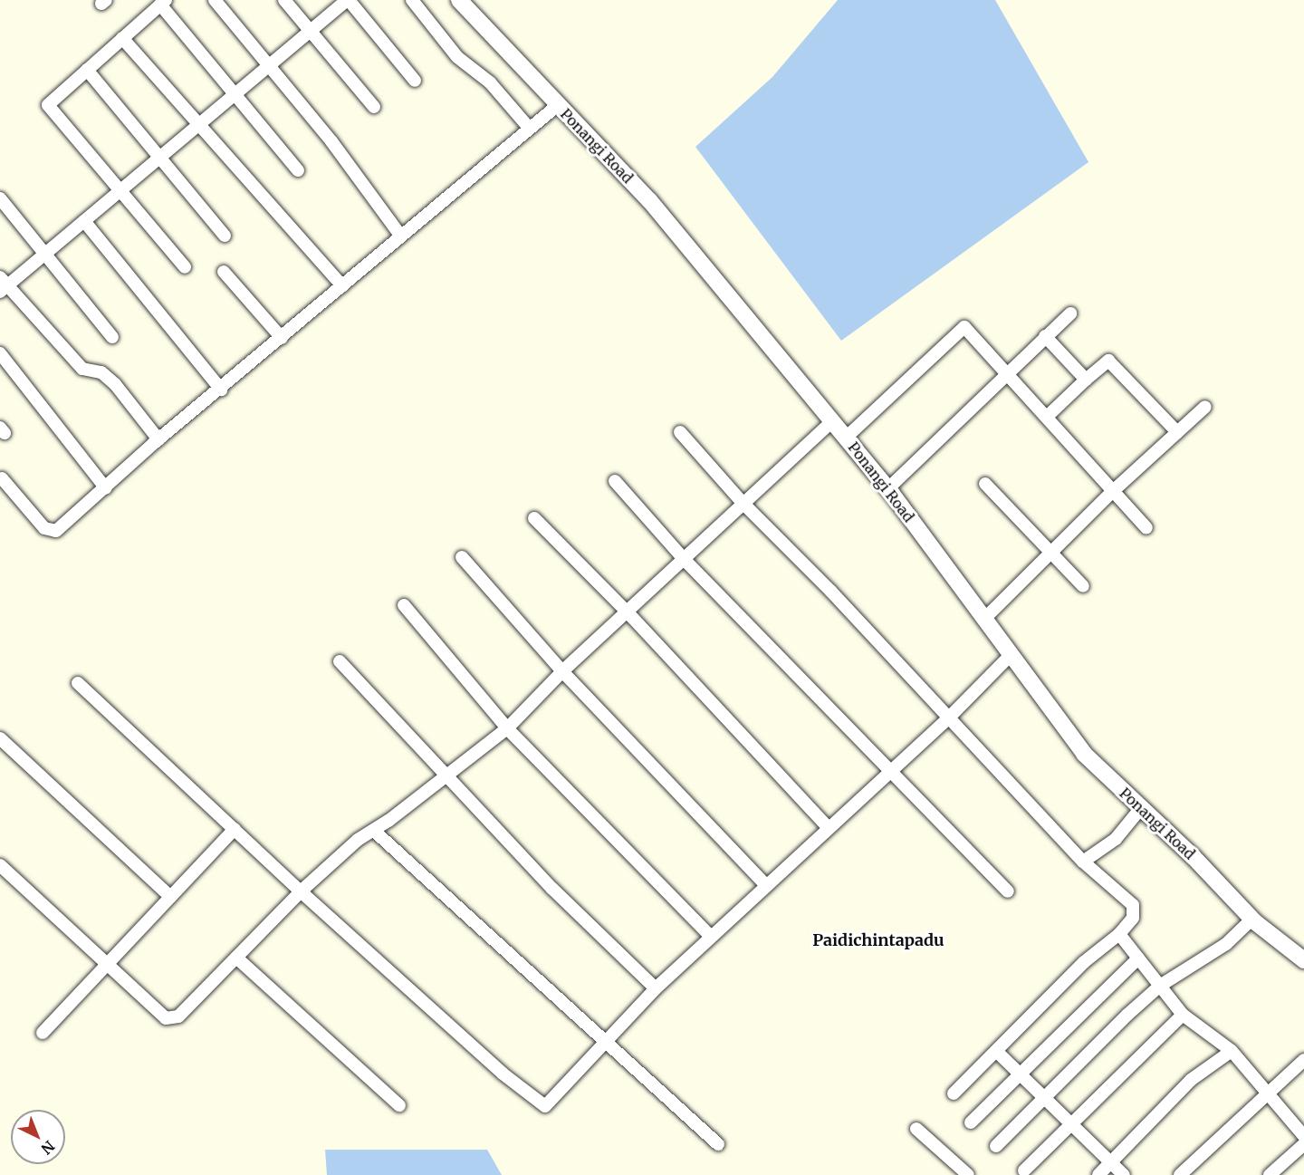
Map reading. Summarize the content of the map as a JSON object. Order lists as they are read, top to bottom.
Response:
{
  "streets": {
    "street": ["Ponangi Road"]
  },
  "districts": ["Paidichintapadu"],
  "north": "bottom right"
}
